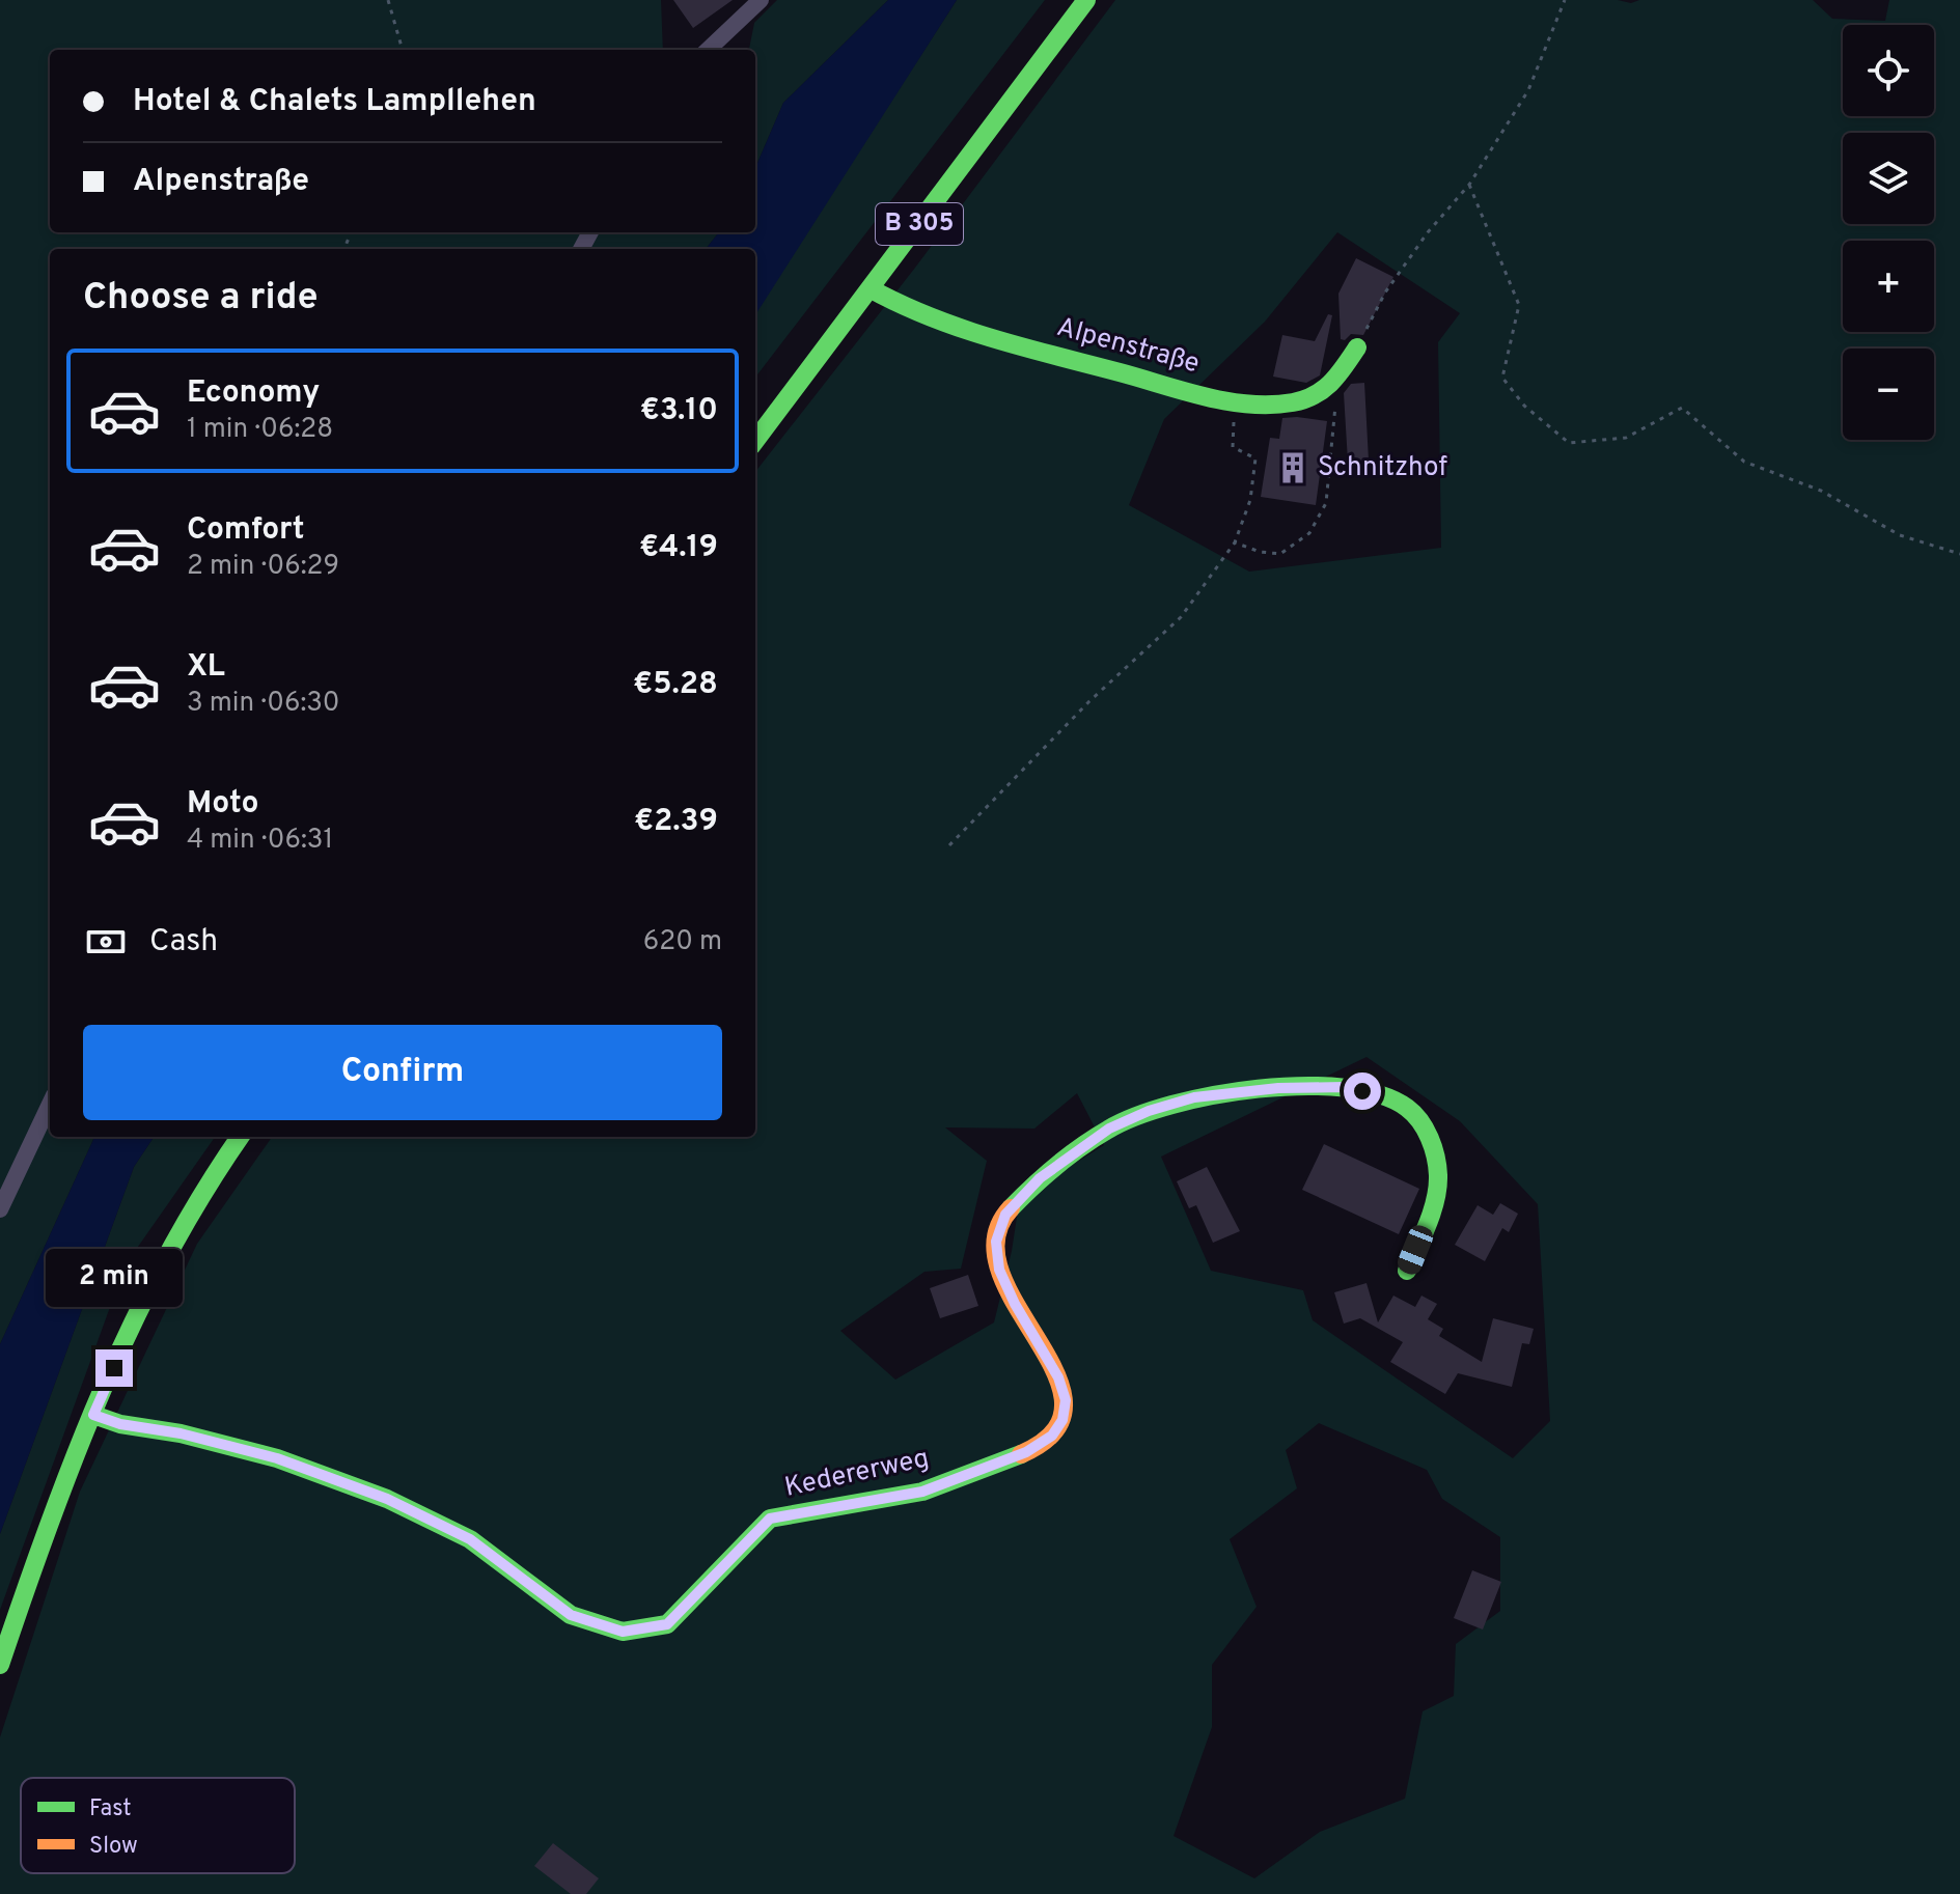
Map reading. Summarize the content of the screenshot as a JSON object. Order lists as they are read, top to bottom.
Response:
{
  "streets": {
    "street": ["B 305", "Alpenstraße", "Kedererweg"]
  },
  "crossings": [
    ["B 305", "Alpenstraße"]
  ],
  "places": {
    "building": ["Schnitzhof"]
  },
  "legend": ["Fast", "Slow"],
  "page": {
    "map_buttons": ["+", "−"],
    "banner": ["Hotel & Chalets Lampllehen", "Alpenstraße"],
    "heading": "Choose a ride",
    "list": [
      {
        "name": "Economy",
        "note": "1 min · 06:28",
        "value": "€3.10"
      },
      {
        "name": "Comfort",
        "note": "2 min · 06:29",
        "value": "€4.19"
      },
      {
        "name": "XL",
        "note": "3 min · 06:30",
        "value": "€5.28"
      },
      {
        "name": "Moto",
        "note": "4 min · 06:31",
        "value": "€2.39"
      }
    ],
    "pay": ["Cash", "620 m"],
    "buttons": "Confirm",
    "bubble": "2 min"
  }
}
